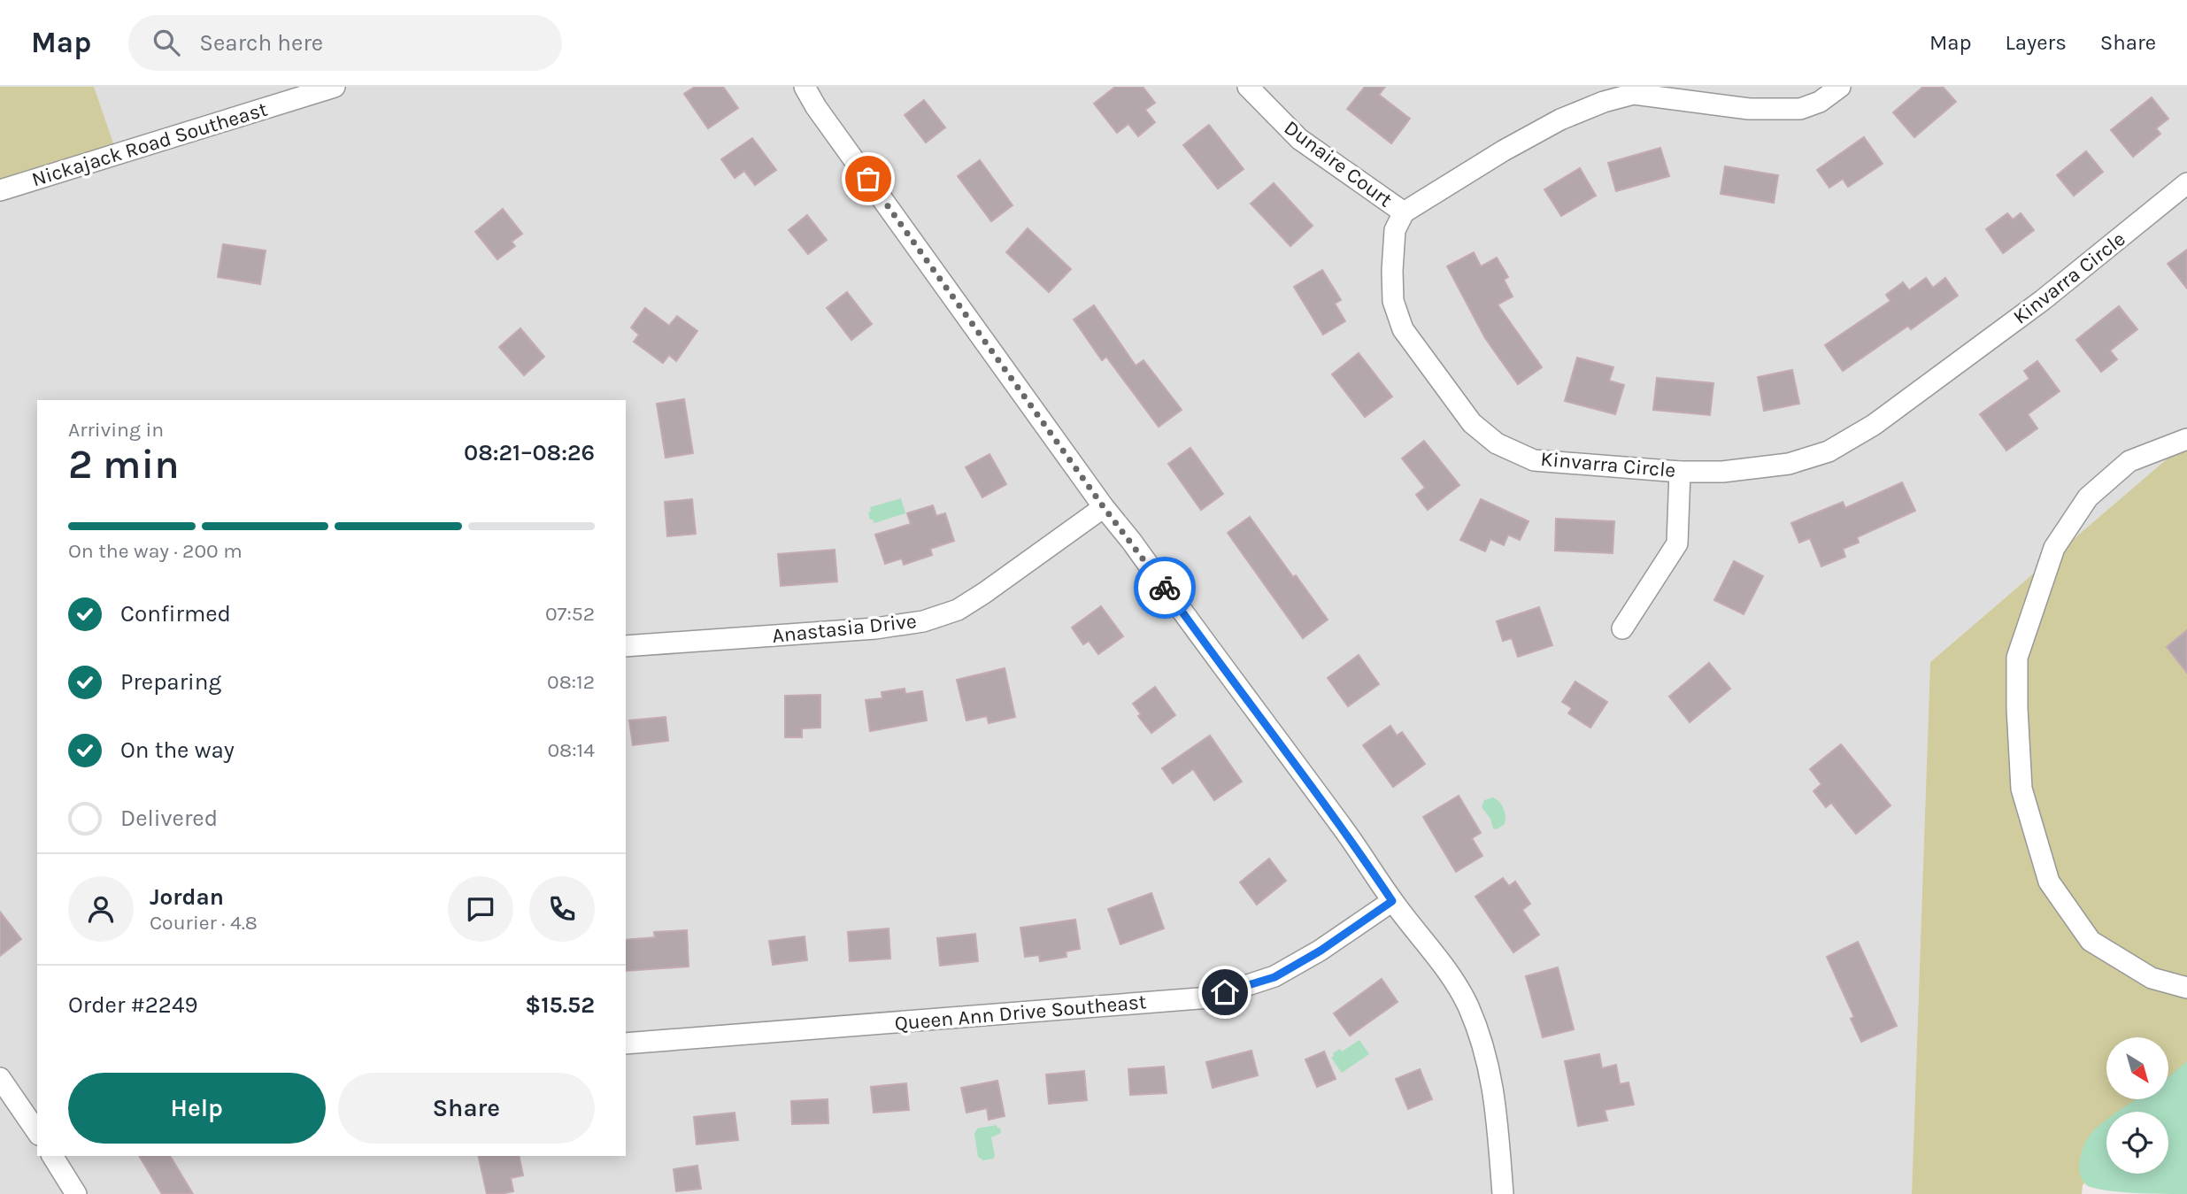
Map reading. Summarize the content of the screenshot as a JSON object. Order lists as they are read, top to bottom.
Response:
{
  "streets": {
    "street": [
      "Nickajack Road Southeast",
      "Dunaire Court",
      "Kinvarra Circle",
      "Anastasia Drive",
      "Queen Ann Drive Southeast"
    ]
  },
  "crossings": [
    ["Dunaire Court", "Kinvarra Circle"]
  ],
  "north": "bottom right",
  "page": {
    "header": "Map",
    "search": "Search here",
    "nav": ["Map", "Layers", "Share"],
    "heading": ["2 min", "Arriving in", "08:21–08:26"],
    "panel": [
      "Jordan",
      "Courier · 4.8",
      "Order #2249",
      "$15.52"
    ],
    "bar": "On the way · 200 m",
    "list": [
      ["Confirmed", "07:52"],
      ["Preparing", "08:12"],
      ["On the way", "08:14"],
      "Delivered"
    ],
    "buttons": ["Help", "Share"]
  }
}
